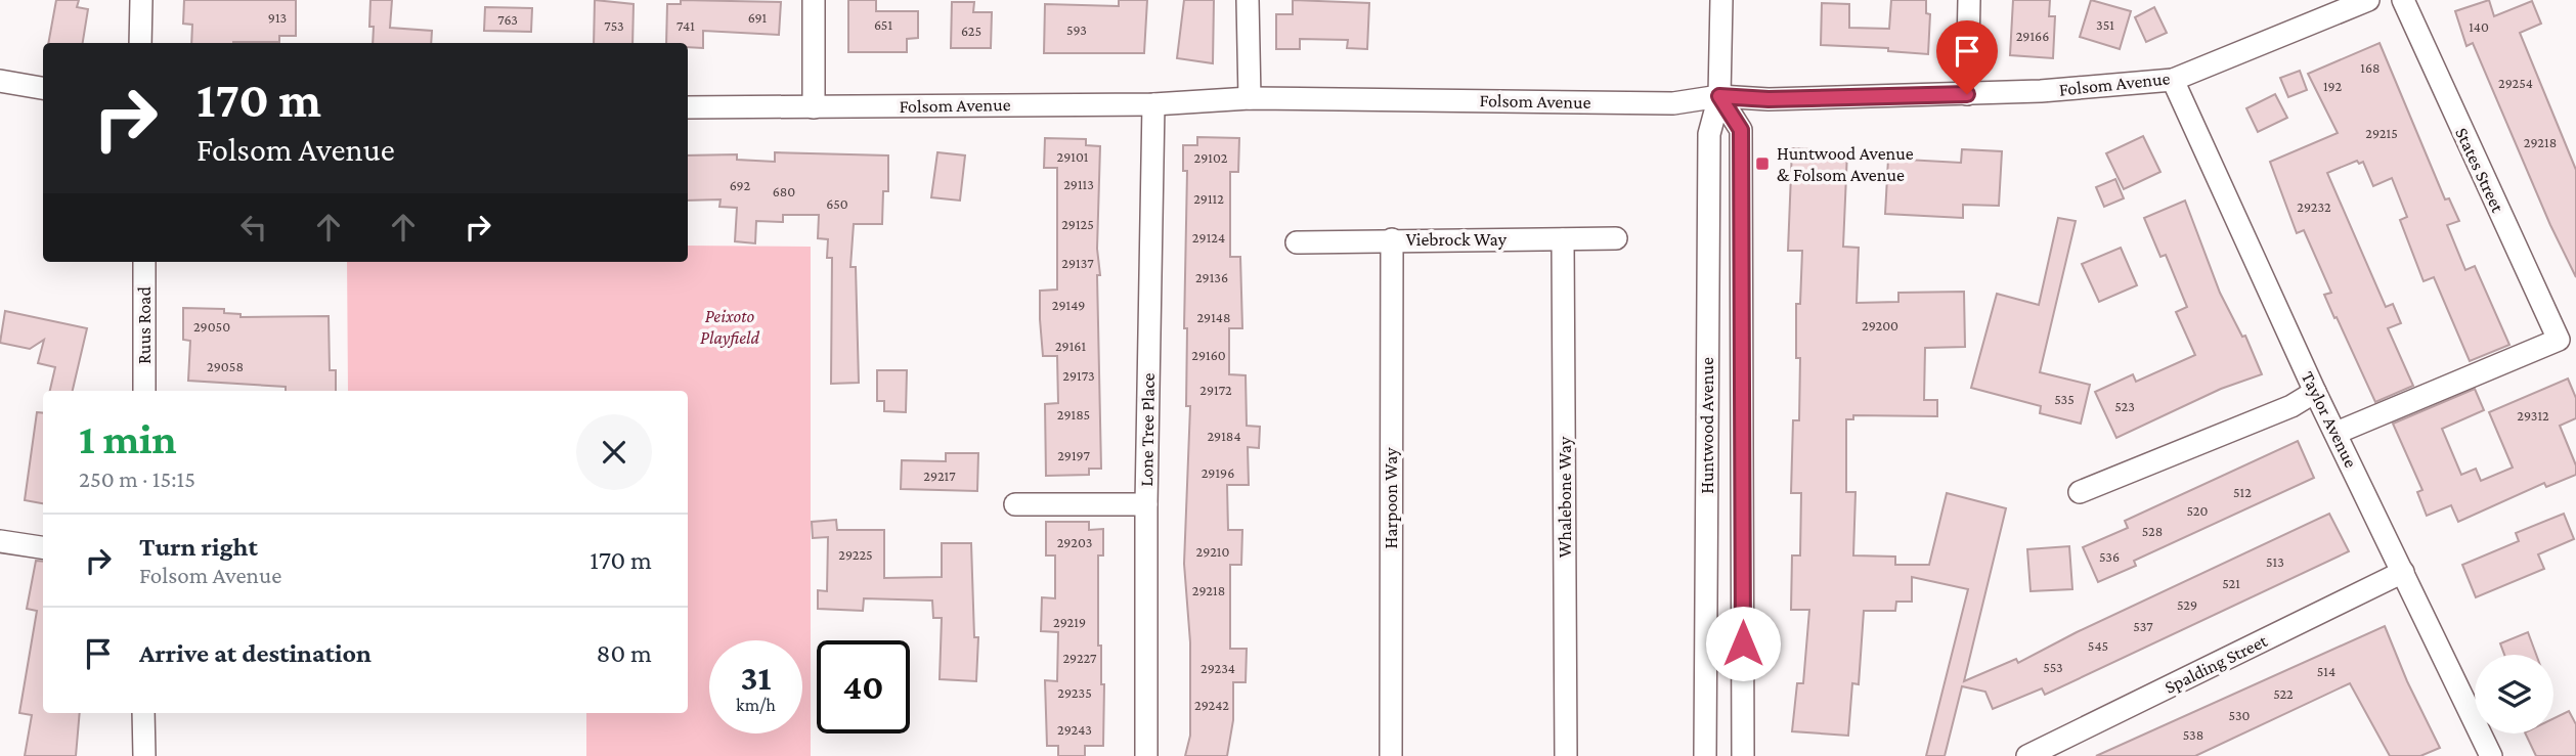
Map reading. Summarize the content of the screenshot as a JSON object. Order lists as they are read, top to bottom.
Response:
{
  "streets": {
    "street": [
      "Folsom Avenue",
      "States Street",
      "Viebrock Way",
      "Ruus Road",
      "Taylor Avenue",
      "Huntwood Avenue",
      "Lone Tree Place",
      "Whalebone Way",
      "Harpoon Way",
      "Spalding Street"
    ]
  },
  "crossings": [
    ["Folsom Avenue", "Taylor Avenue"],
    ["Folsom Avenue", "Huntwood Avenue"],
    ["Folsom Avenue", "Lone Tree Place"],
    ["States Street", "Taylor Avenue"],
    ["Viebrock Way", "Whalebone Way"],
    ["Viebrock Way", "Harpoon Way"],
    ["Taylor Avenue", "Spalding Street"]
  ],
  "parks": ["Peixoto Playfield"],
  "places": {
    "transit": ["Huntwood Avenue & Folsom Avenue"]
  },
  "house_numbers": [
    "913",
    "691",
    "763",
    "651",
    "351",
    "753",
    "741",
    "140",
    "593",
    "625",
    "29166",
    "168",
    "29254",
    "192",
    "29215",
    "29218",
    "29101",
    "29102",
    "29113",
    "692",
    "680",
    "29112",
    "650",
    "29232",
    "29125",
    "29124",
    "29137",
    "29136",
    "29149",
    "29148",
    "29200",
    "29050",
    "29161",
    "29160",
    "29058",
    "29173",
    "29172",
    "535",
    "523",
    "29185",
    "29312",
    "29184",
    "29197",
    "29196",
    "29217",
    "512",
    "520",
    "528",
    "29203",
    "29210",
    "29225",
    "536",
    "513",
    "521",
    "29218",
    "529",
    "29219",
    "537",
    "545",
    "29227",
    "553",
    "29234",
    "514",
    "29235",
    "522",
    "29242",
    "530",
    "29243",
    "538"
  ],
  "page": {
    "turn": ["170 m", "Folsom Avenue"],
    "heading": ["1 min", "250 m · 15:15"],
    "list": [
      {
        "name": "Turn right",
        "note": "Folsom Avenue",
        "value": "170 m"
      },
      {
        "name": "Arrive at destination",
        "value": "80 m"
      }
    ],
    "speed": "31 km/h",
    "limit": "40"
  }
}
